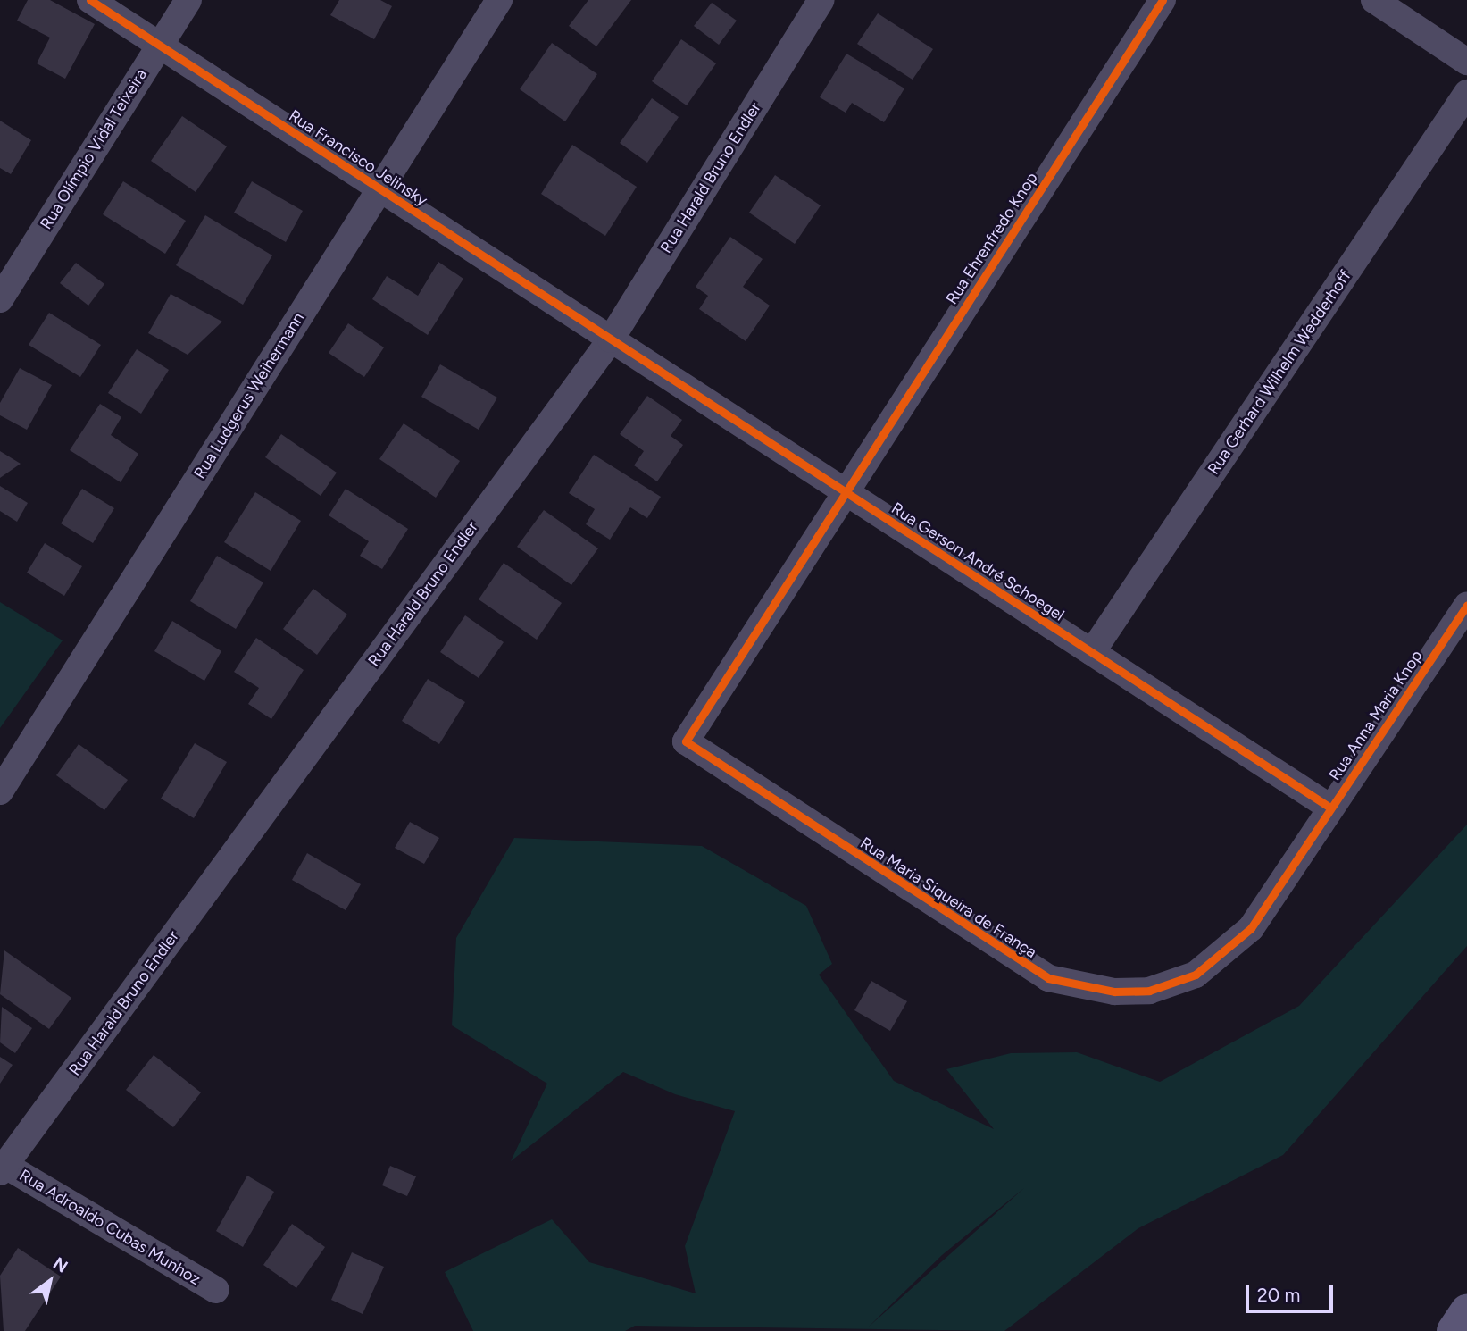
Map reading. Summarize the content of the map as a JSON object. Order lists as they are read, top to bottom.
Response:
{
  "streets": {
    "street": [
      "Rua Olímpio Vidal Teixeira",
      "Rua Francisco Jelinsky",
      "Rua Harald Bruno Endler",
      "Rua Ehrenfredo Knop",
      "Rua Gerhard Wilhelm Wedderhoff",
      "Rua Ludgerus Weihermann",
      "Rua Gerson André Schoegel",
      "Rua Anna Maria Knop",
      "Rua Maria Siqueira de França",
      "Rua Adroaldo Cubas Munhoz"
    ]
  },
  "crossings": [
    ["Rua Olímpio Vidal Teixeira", "Rua Francisco Jelinsky"],
    ["Rua Francisco Jelinsky", "Rua Harald Bruno Endler"],
    ["Rua Francisco Jelinsky", "Rua Ludgerus Weihermann"],
    ["Rua Francisco Jelinsky", "Rua Gerson André Schoegel"],
    ["Rua Harald Bruno Endler", "Rua Gerson André Schoegel"],
    ["Rua Harald Bruno Endler", "Rua Adroaldo Cubas Munhoz"],
    ["Rua Ehrenfredo Knop", "Rua Gerson André Schoegel"],
    ["Rua Ehrenfredo Knop", "Rua Maria Siqueira de França"],
    ["Rua Gerhard Wilhelm Wedderhoff", "Rua Gerson André Schoegel"],
    ["Rua Gerson André Schoegel", "Rua Anna Maria Knop"],
    ["Rua Anna Maria Knop", "Rua Maria Siqueira de França"]
  ],
  "scale_bar": "20 m",
  "north": "top right"
}
